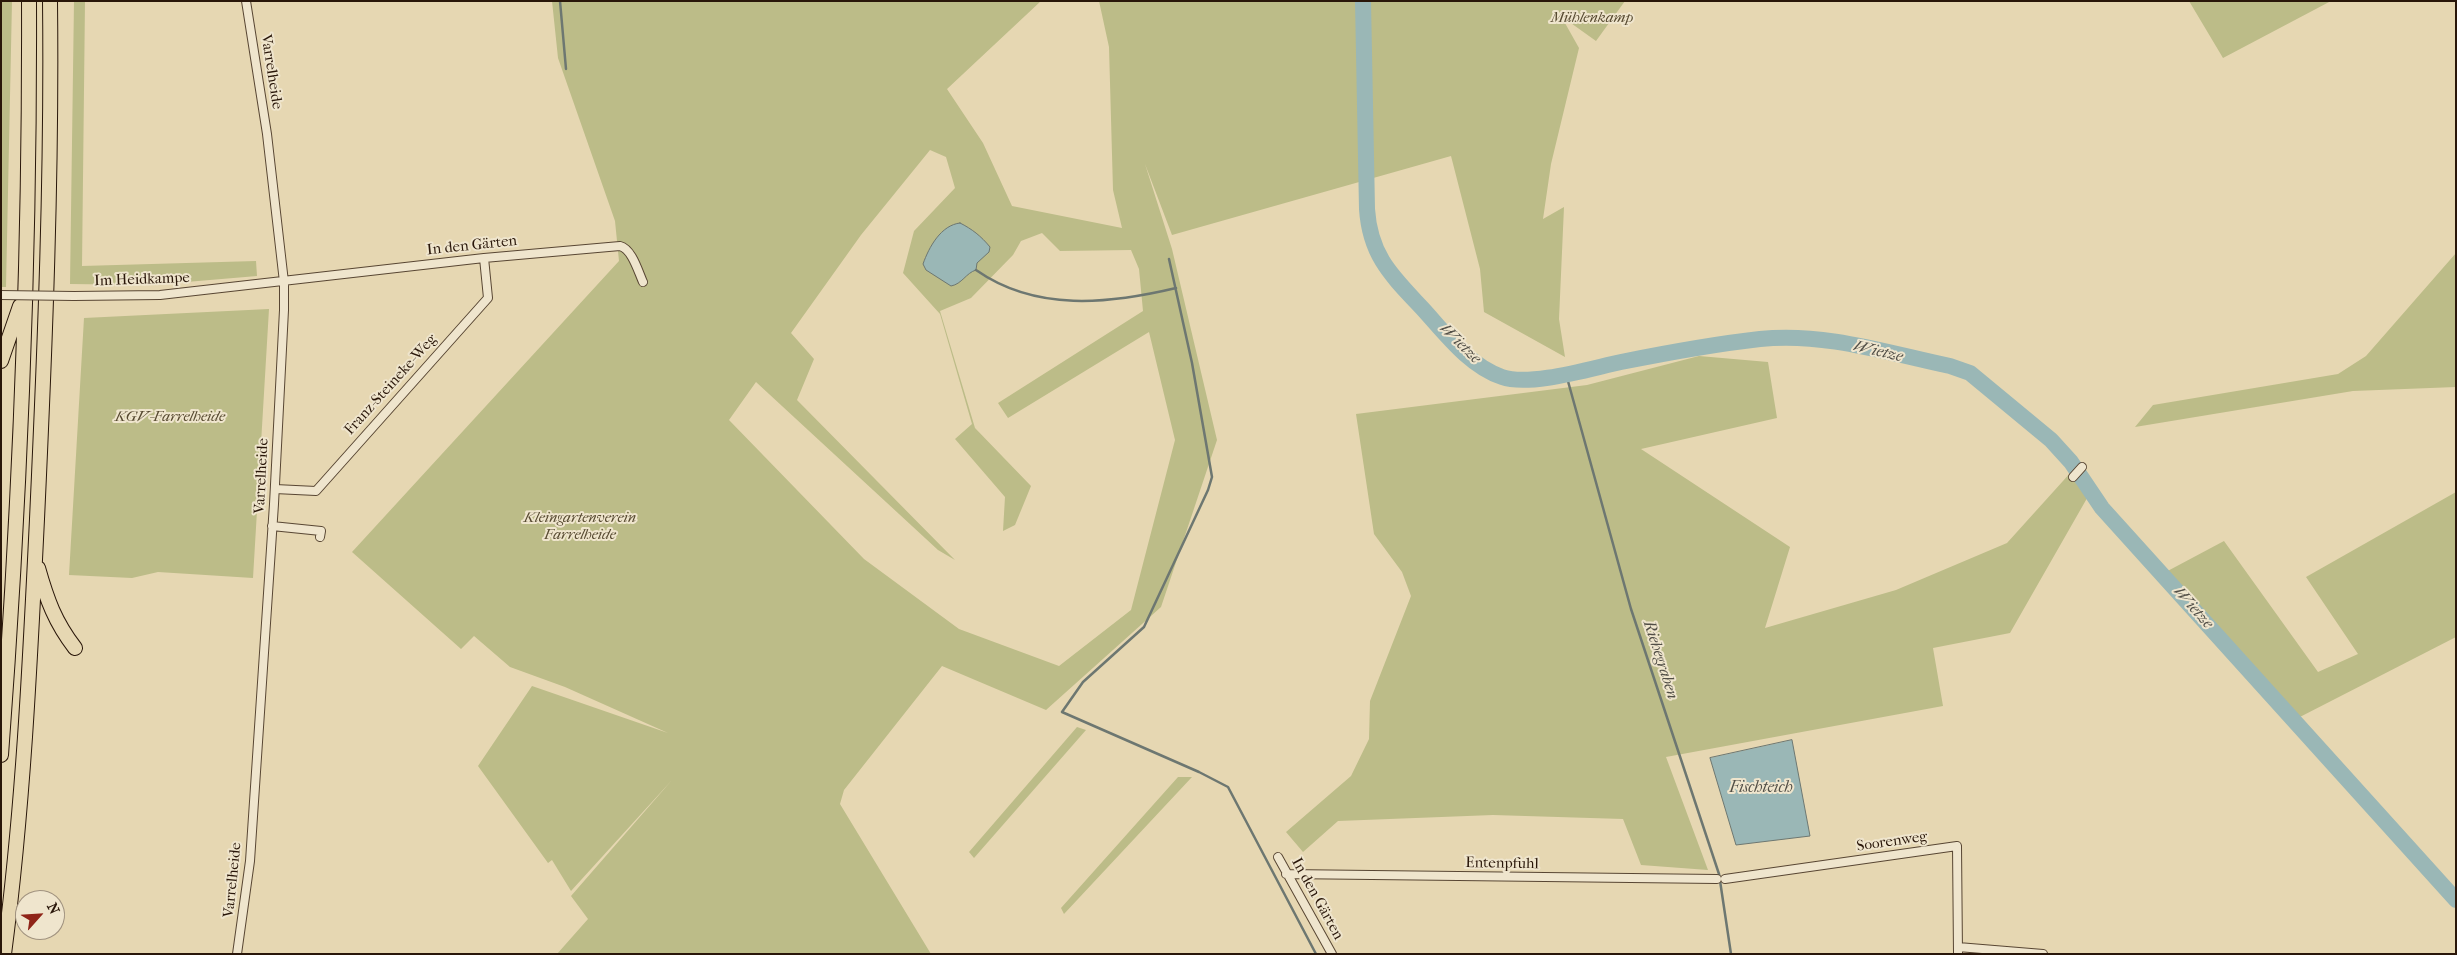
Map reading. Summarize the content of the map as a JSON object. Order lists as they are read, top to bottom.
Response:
{
  "streets": {
    "street": [
      "Varrelheide",
      "In den Gärten",
      "Im Heidkampe",
      "Franz-Steineke-Weg",
      "Soorenweg",
      "Entenpfuhl"
    ]
  },
  "crossings": [
    ["Varrelheide", "In den Gärten"],
    ["Varrelheide", "Im Heidkampe"],
    ["Varrelheide", "Franz-Steineke-Weg"],
    ["In den Gärten", "Im Heidkampe"],
    ["In den Gärten", "Franz-Steineke-Weg"],
    ["In den Gärten", "Entenpfuhl"],
    ["Soorenweg", "Entenpfuhl"]
  ],
  "water": ["Wietze", "Riehegraben", "Fischteich"],
  "parks": ["Mühlenkamp", "KGV-Farrelheide", "Kleingartenverein Farrelheide"],
  "north": "top right"
}
